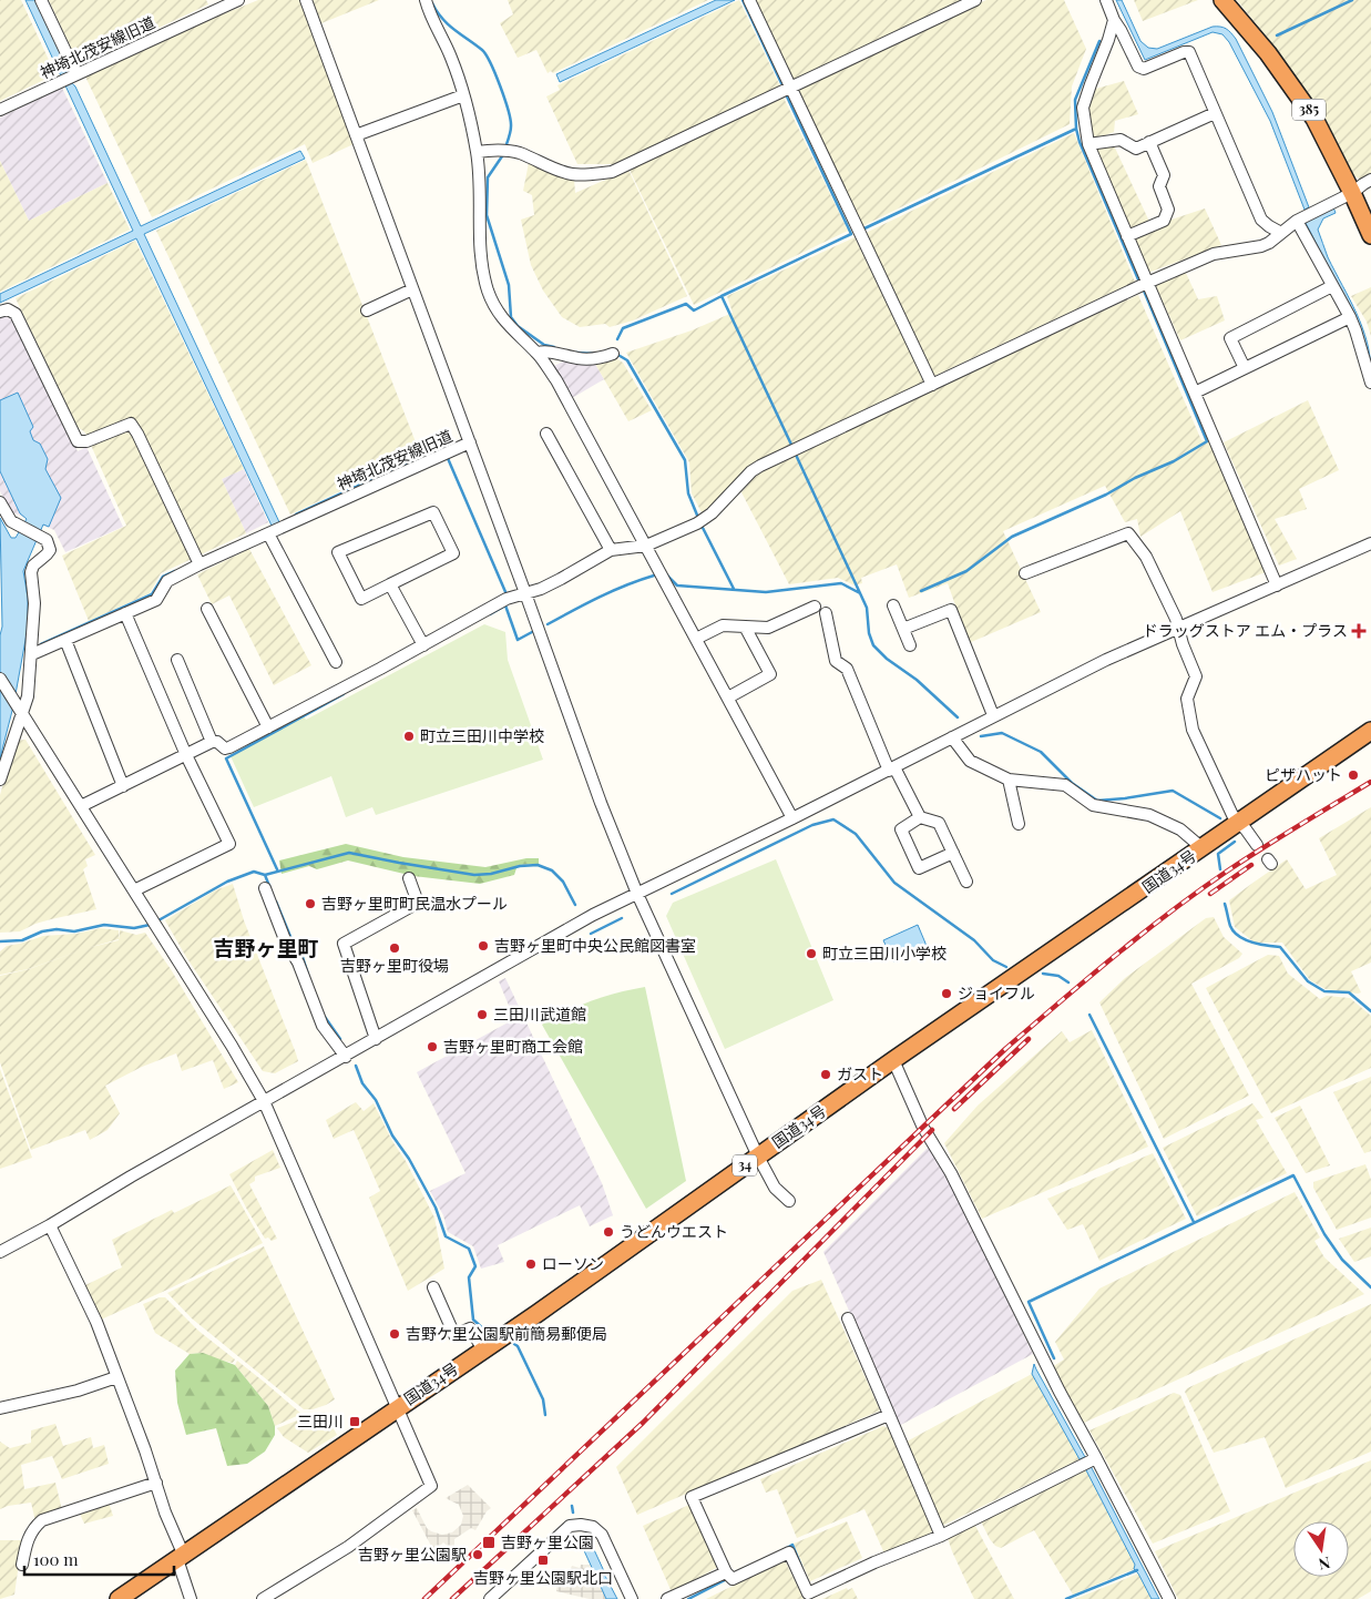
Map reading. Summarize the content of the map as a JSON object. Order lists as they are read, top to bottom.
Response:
{
  "streets": {
    "highway": ["385", "国道34号", "34"],
    "street": ["神埼北茂安線旧道"]
  },
  "districts": ["吉野ヶ里町"],
  "places": {
    "health": ["ドラッグストア エム・プラス"],
    "other": [
      "町立三田川中学校",
      "ピザハット",
      "吉野ヶ里町町民温水プール",
      "吉野ヶ里町中央公民館図書室",
      "吉野ヶ里町役場",
      "町立三田川小学校",
      "ジョイフル",
      "三田川武道館",
      "吉野ヶ里町商工会館",
      "ガスト",
      "うどんウエスト",
      "ローソン",
      "吉野ケ里公園駅前簡易郵便局",
      "吉野ヶ里公園駅"
    ],
    "transit": ["三田川", "吉野ヶ里公園", "吉野ヶ里公園駅北口"]
  },
  "scale_bar": "100 m",
  "north": "bottom"
}
